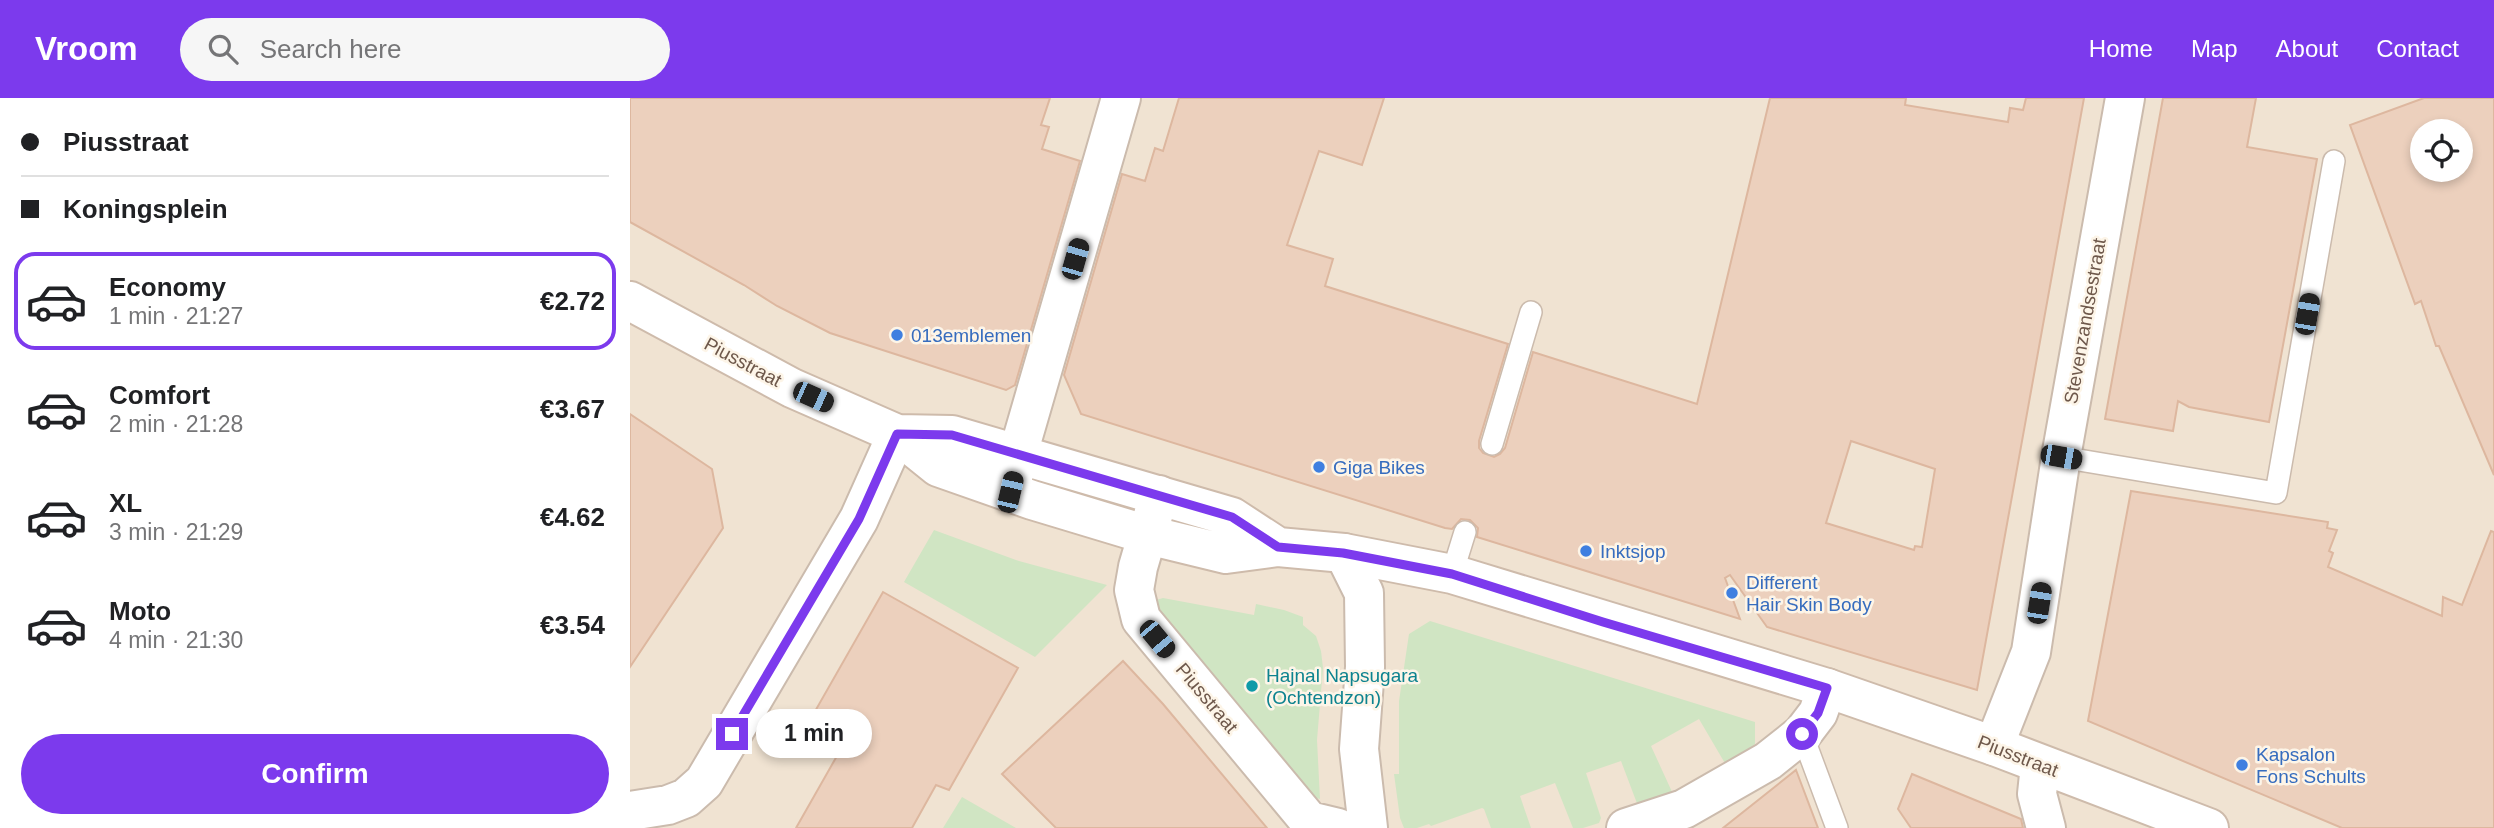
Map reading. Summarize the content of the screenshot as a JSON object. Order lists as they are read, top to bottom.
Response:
{
  "streets": {
    "street": ["Stevenzandsestraat", "Piusstraat"]
  },
  "crossings": [
    ["Stevenzandsestraat", "Piusstraat"]
  ],
  "places": [
    "013emblemen",
    "Giga Bikes",
    "Inktsjop",
    "Different Hair Skin Body",
    "Hajnal Napsugara (Ochtendzon)",
    "Kapsalon Fons Schults"
  ],
  "page": {
    "header": "Vroom",
    "search": "Search here",
    "nav": [
      "Home",
      "Map",
      "About",
      "Contact"
    ],
    "banner": ["Piusstraat", "Koningsplein"],
    "list": [
      {
        "name": "Economy",
        "note": "1 min · 21:27",
        "value": "€2.72"
      },
      {
        "name": "Comfort",
        "note": "2 min · 21:28",
        "value": "€3.67"
      },
      {
        "name": "XL",
        "note": "3 min · 21:29",
        "value": "€4.62"
      },
      {
        "name": "Moto",
        "note": "4 min · 21:30",
        "value": "€3.54"
      }
    ],
    "bubble": "1 min",
    "buttons": "Confirm"
  }
}
